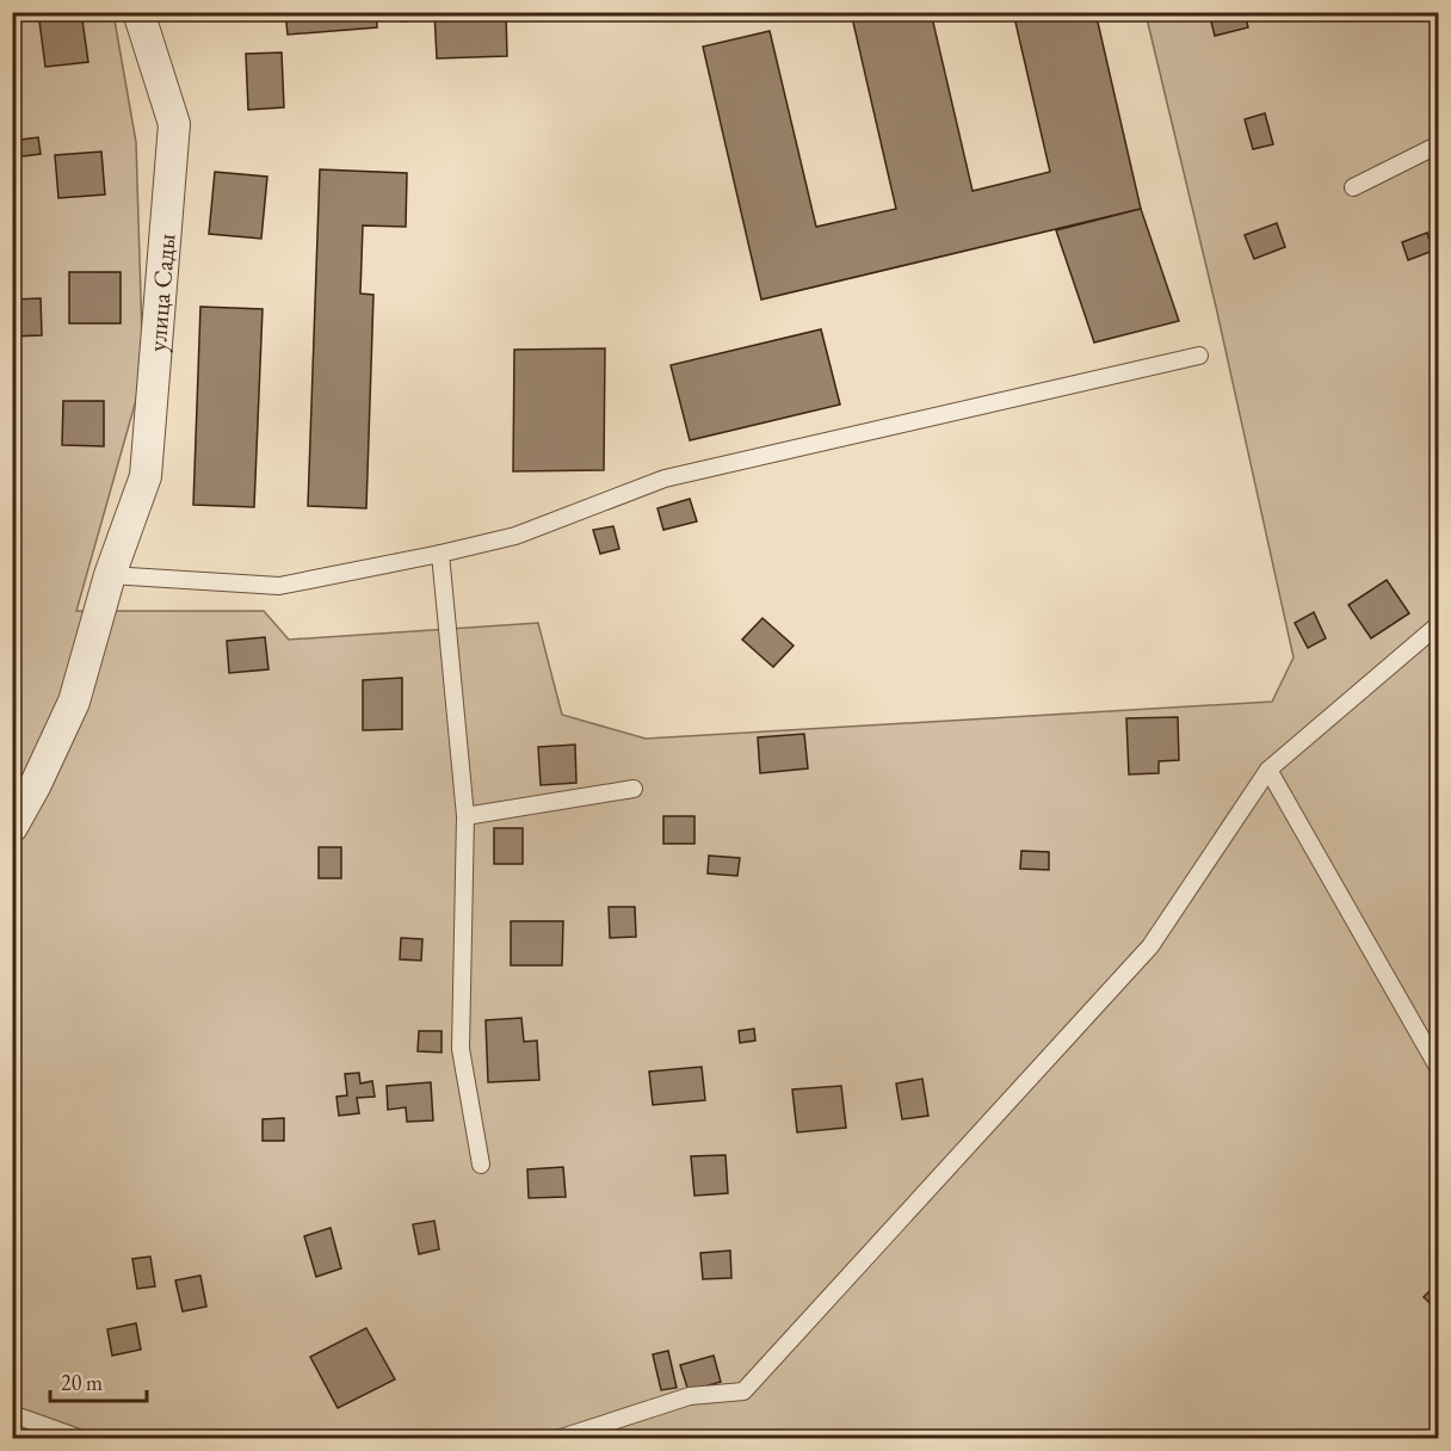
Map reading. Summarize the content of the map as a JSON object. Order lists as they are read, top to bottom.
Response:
{
  "streets": {
    "street": ["улица Сады"]
  },
  "scale_bar": "20 m"
}
